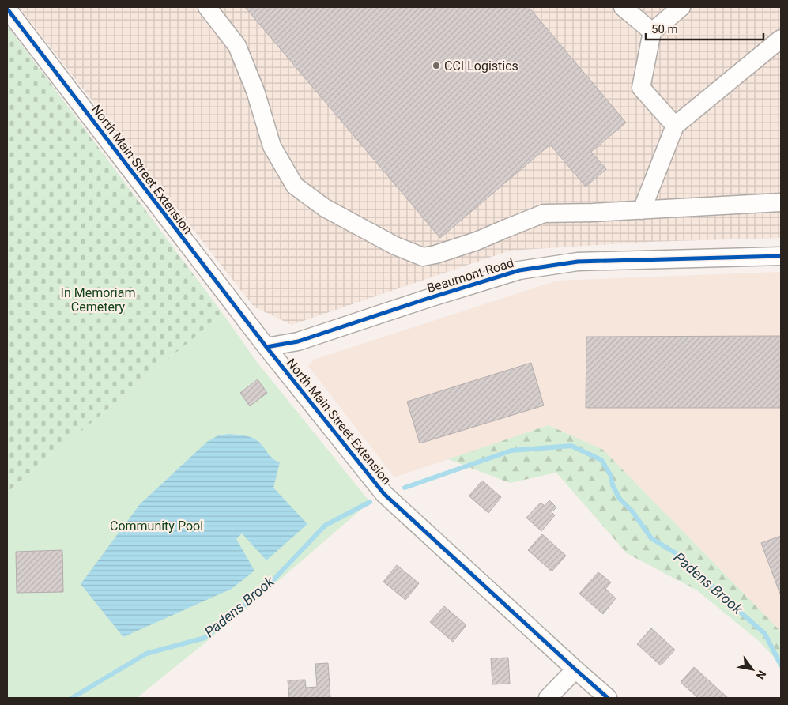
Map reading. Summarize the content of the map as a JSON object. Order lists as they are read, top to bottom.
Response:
{
  "streets": {
    "street": ["North Main Street Extension", "Beaumont Road"]
  },
  "crossings": [
    ["North Main Street Extension", "Beaumont Road"]
  ],
  "water": ["Padens Brook"],
  "parks": ["In Memoriam Cemetery", "Community Pool"],
  "places": ["CCI Logistics"],
  "scale_bar": "50 m",
  "north": "bottom right"
}
